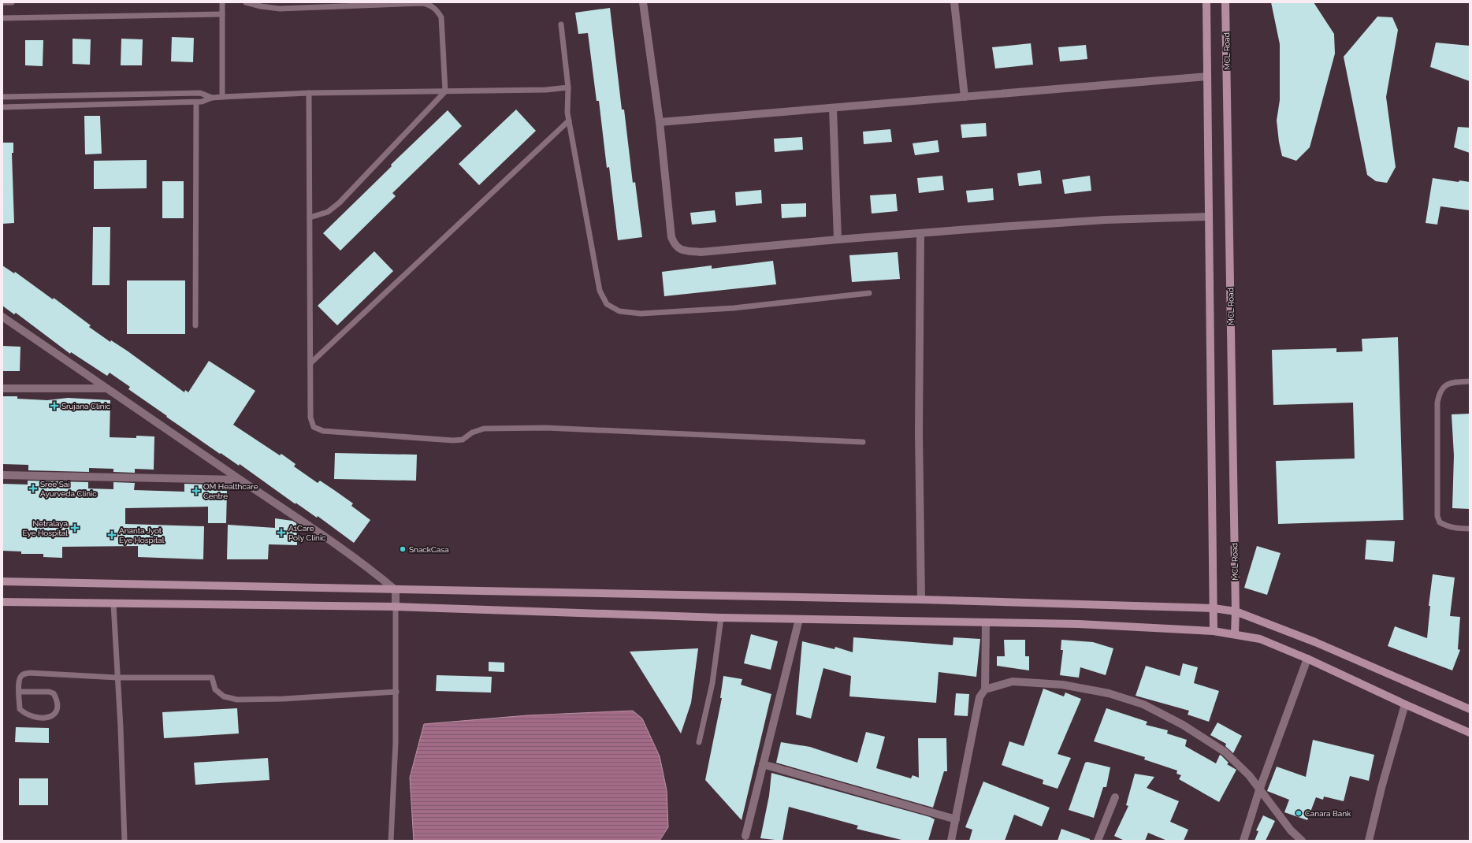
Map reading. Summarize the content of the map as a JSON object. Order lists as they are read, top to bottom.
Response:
{
  "streets": {
    "main road": ["MCL Road"]
  },
  "places": {
    "health": [
      "Srujana Clinic",
      "Sree Sai Ayurveda Clinic",
      "OM Healthcare Centre",
      "Netralaya Eye Hospital",
      "A1Care Poly Clinic",
      "Ananta Jyot Eye Hospital"
    ],
    "other": ["SnackCasa", "Canara Bank"]
  }
}
